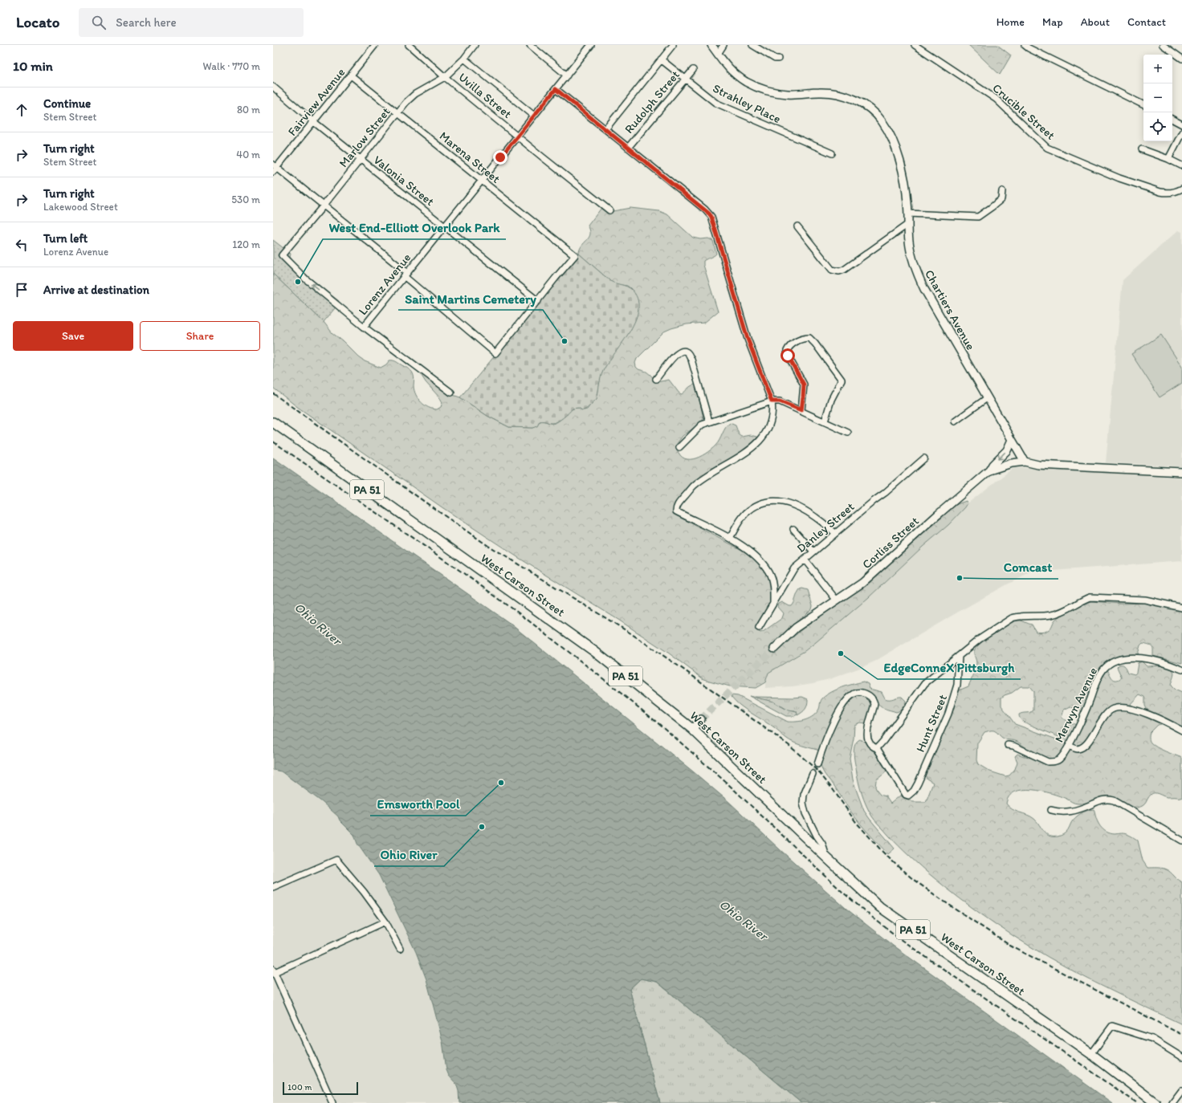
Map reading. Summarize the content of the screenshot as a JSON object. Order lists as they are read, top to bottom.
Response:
{
  "streets": {
    "main road": ["PA 51", "West Carson Street"],
    "street": [
      "Uvilla Street",
      "Fairview Avenue",
      "Rudolph Street",
      "Strahley Place",
      "Crucible Street",
      "Marlow Street",
      "Marena Street",
      "Valonia Street",
      "Lorenz Avenue",
      "Chartiers Avenue",
      "Danley Street",
      "Corliss Street",
      "Merwyn Avenue",
      "Hunt Street"
    ]
  },
  "crossings": [
    ["Uvilla Street", "Marlow Street"],
    ["Uvilla Street", "Lorenz Avenue"],
    ["Fairview Avenue", "Marena Street"],
    ["Fairview Avenue", "Valonia Street"],
    ["Rudolph Street", "Strahley Place"],
    ["Marlow Street", "Marena Street"],
    ["Marlow Street", "Valonia Street"],
    ["Marlow Street", "Lorenz Avenue"],
    ["Marena Street", "Valonia Street"],
    ["Marena Street", "Lorenz Avenue"],
    ["Valonia Street", "Lorenz Avenue"],
    ["Chartiers Avenue", "Corliss Street"]
  ],
  "water": ["Ohio River"],
  "places": [
    "West End-Elliott Overlook Park",
    "Saint Martins Cemetery",
    "Comcast",
    "EdgeConneX Pittsburgh",
    "Emsworth Pool",
    "Ohio River"
  ],
  "scale_bar": "100 m",
  "page": {
    "header": "Locato",
    "search": "Search here",
    "nav": [
      "Home",
      "Map",
      "About",
      "Contact"
    ],
    "heading": ["10 min", "Walk · 770 m"],
    "map_buttons": ["+", "−"],
    "list": [
      ["Continue", "Stem Street", "80 m"],
      ["Turn right", "Stem Street", "40 m"],
      ["Turn right", "Lakewood Street", "530 m"],
      ["Turn left", "Lorenz Avenue", "120 m"],
      "Arrive at destination"
    ],
    "buttons": ["Save", "Share"],
    "scale": "100 m"
  }
}
